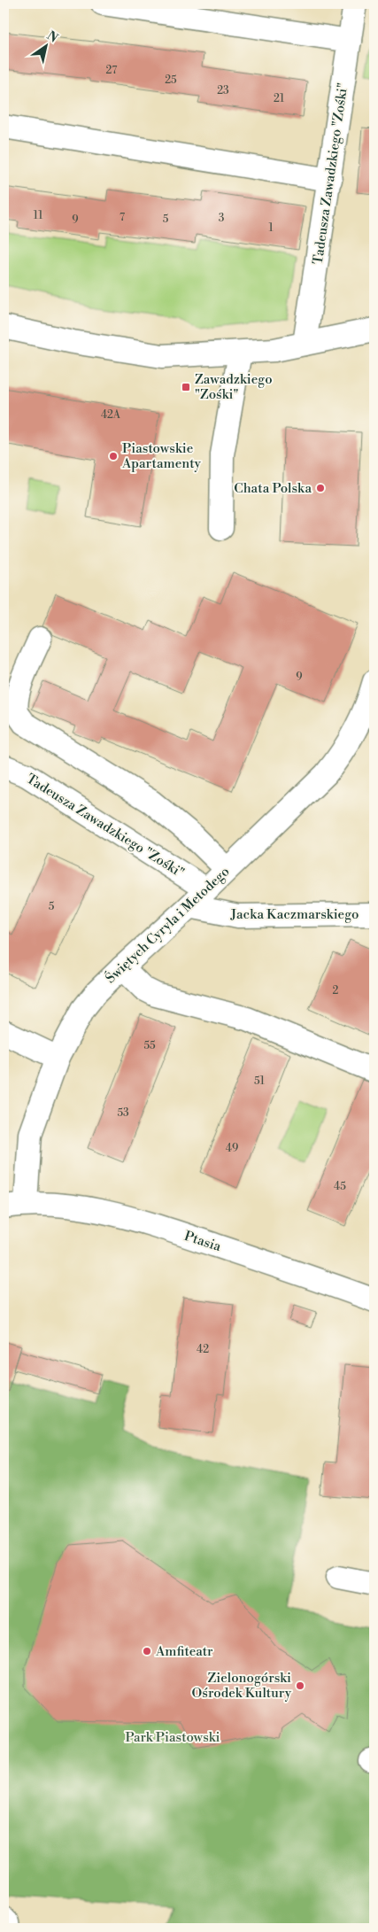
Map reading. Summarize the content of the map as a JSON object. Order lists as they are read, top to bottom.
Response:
{
  "streets": {
    "street": [
      "Tadeusza Zawadzkiego \"Zośki\"",
      "Jacka Kaczmarskiego",
      "Świętych Cyryla i Metodego",
      "Ptasia"
    ]
  },
  "crossings": [
    ["Tadeusza Zawadzkiego \"Zośki\"", "Świętych Cyryla i Metodego"],
    ["Jacka Kaczmarskiego", "Świętych Cyryla i Metodego"],
    ["Świętych Cyryla i Metodego", "Ptasia"]
  ],
  "parks": ["Park Piastowski"],
  "places": {
    "transit": ["Zawadzkiego \"Zośki\""],
    "other": [
      "Piastowskie Apartamenty",
      "Chata Polska",
      "Amfiteatr",
      "Zielonogórski Ośrodek Kultury"
    ]
  },
  "house_numbers": [
    "27",
    "25",
    "23",
    "21",
    "11",
    "7",
    "3",
    "5",
    "9",
    "1",
    "42A",
    "9",
    "5",
    "2",
    "55",
    "51",
    "53",
    "49",
    "45",
    "42"
  ],
  "north": "top right"
}
